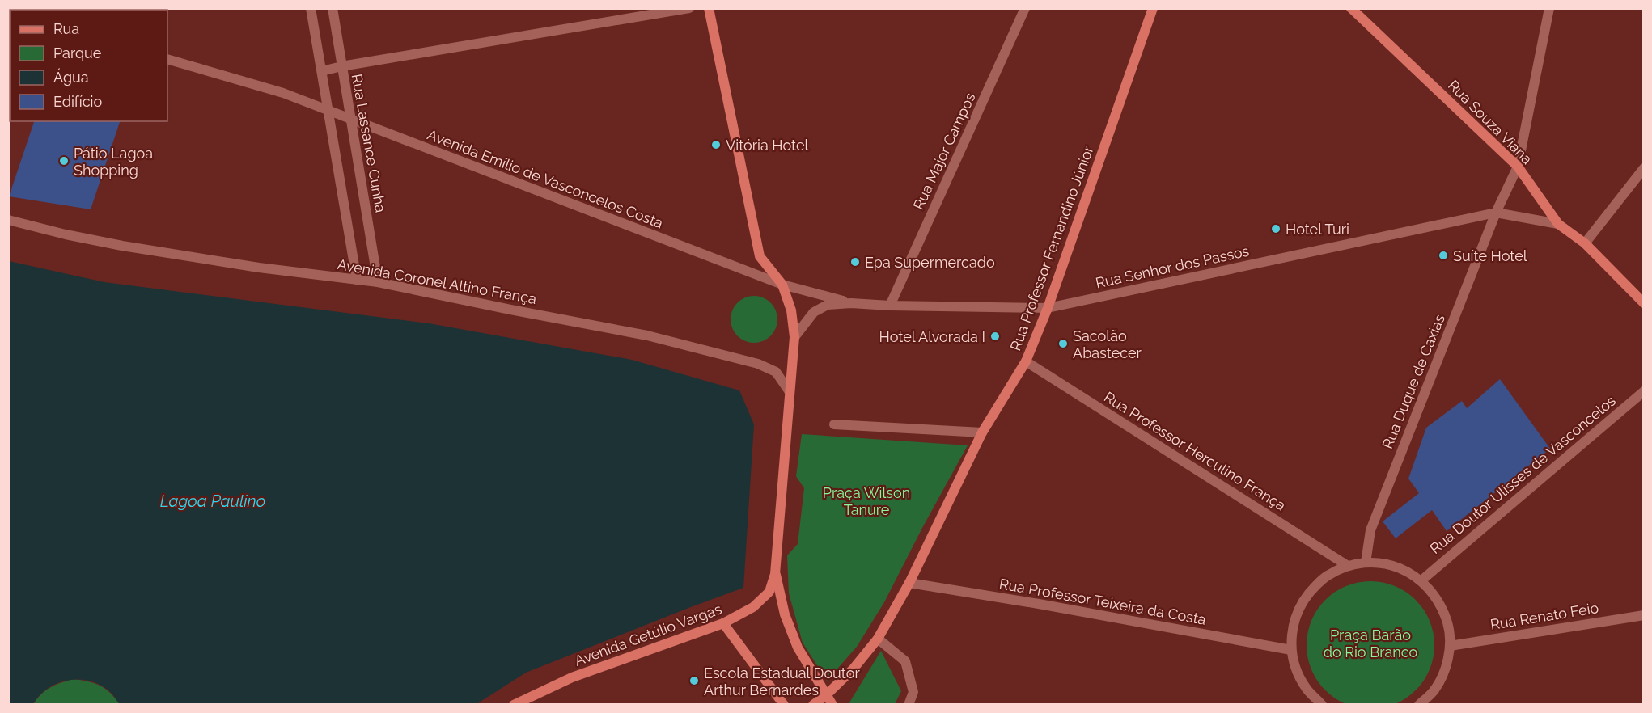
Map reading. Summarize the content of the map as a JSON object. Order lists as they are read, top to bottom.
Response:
{
  "streets": {
    "main road": ["Rua Souza Viana", "Rua Professor Fernandino Júnior", "Avenida Getúlio Vargas"],
    "street": [
      "Rua Lassance Cunha",
      "Rua Major Campos",
      "Avenida Emílio de Vasconcelos Costa",
      "Rua Senhor dos Passos",
      "Avenida Coronel Altino França",
      "Rua Duque de Caxias",
      "Rua Professor Herculino França",
      "Rua Doutor Ulisses de Vasconcelos",
      "Rua Professor Teixeira da Costa",
      "Rua Renato Feio"
    ]
  },
  "crossings": [
    ["Rua Souza Viana", "Rua Senhor dos Passos"],
    ["Rua Lassance Cunha", "Avenida Emílio de Vasconcelos Costa"],
    ["Rua Lassance Cunha", "Avenida Coronel Altino França"],
    ["Rua Major Campos", "Rua Senhor dos Passos"],
    ["Avenida Emílio de Vasconcelos Costa", "Rua Senhor dos Passos"],
    ["Rua Professor Fernandino Júnior", "Rua Senhor dos Passos"],
    ["Rua Professor Fernandino Júnior", "Rua Professor Herculino França"],
    ["Rua Professor Fernandino Júnior", "Rua Professor Teixeira da Costa"],
    ["Rua Senhor dos Passos", "Rua Duque de Caxias"]
  ],
  "water": ["Lagoa Paulino"],
  "parks": ["Praça Wilson Tanure", "Praça Barão do Rio Branco"],
  "places": [
    "Vitória Hotel",
    "Pátio Lagoa Shopping",
    "Hotel Turi",
    "Suíte Hotel",
    "Epa Supermercado",
    "Hotel Alvorada I",
    "Sacolão Abastecer",
    "Escola Estadual Doutor Arthur Bernardes"
  ],
  "legend": [
    "Rua",
    "Parque",
    "Água",
    "Edifício"
  ]
}
